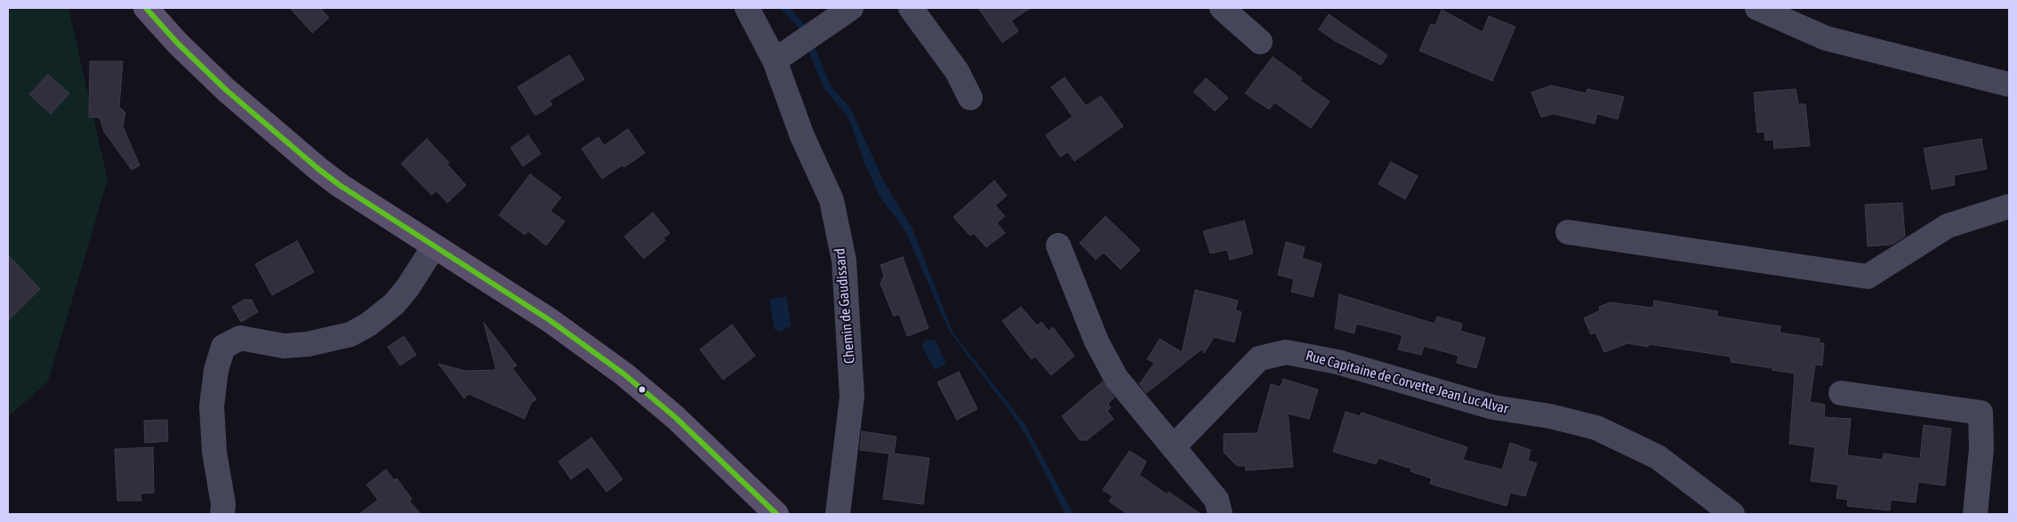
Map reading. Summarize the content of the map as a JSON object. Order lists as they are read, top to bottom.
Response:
{
  "streets": {
    "street": ["Chemin de Gaudissard", "Rue Capitaine de Corvette Jean Luc Alvar"]
  }
}
